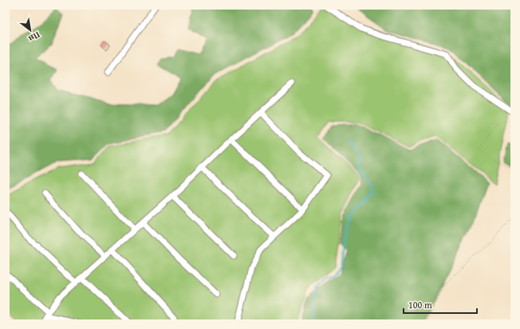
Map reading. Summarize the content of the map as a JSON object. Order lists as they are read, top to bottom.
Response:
{
  "scale_bar": "100 m",
  "north": "bottom right"
}
